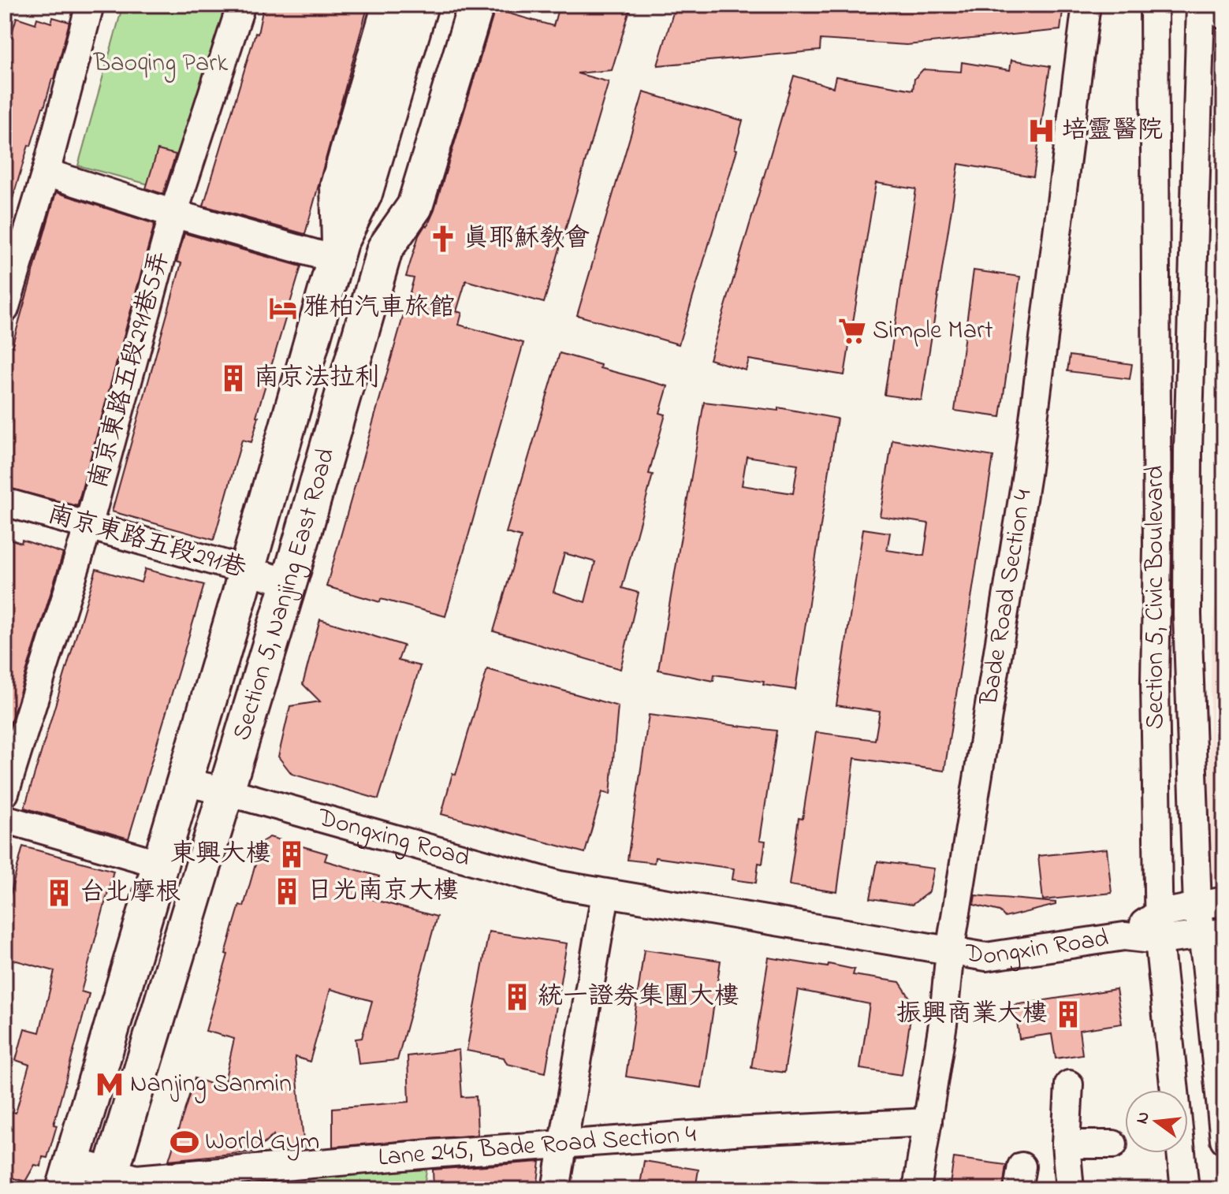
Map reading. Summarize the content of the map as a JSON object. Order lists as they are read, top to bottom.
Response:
{
  "streets": {
    "main road": ["Section 5, Nanjing East Road"],
    "street": [
      "南京東路五段291巷5弄",
      "南京東路五段291巷",
      "Bade Road Section 4",
      "Section 5, Civic Boulevard",
      "Dongxing Road",
      "Dongxin Road",
      "Lane 245, Bade Road Section 4"
    ]
  },
  "crossings": [
    ["南京東路五段291巷5弄", "南京東路五段291巷"],
    ["南京東路五段291巷", "Section 5, Nanjing East Road"],
    ["Section 5, Nanjing East Road", "Dongxing Road"],
    ["Section 5, Nanjing East Road", "Lane 245, Bade Road Section 4"],
    ["Bade Road Section 4", "Dongxing Road"],
    ["Bade Road Section 4", "Dongxin Road"],
    ["Bade Road Section 4", "Lane 245, Bade Road Section 4"],
    ["Section 5, Civic Boulevard", "Dongxin Road"],
    ["Dongxing Road", "Dongxin Road"]
  ],
  "parks": ["Baoqing Park"],
  "places": {
    "hospital": ["培靈醫院"],
    "church": ["真耶穌教會"],
    "hotel": ["雅柏汽車旅館"],
    "supermarket": ["Simple Mart"],
    "building": [
      "南京法拉利",
      "東興大樓",
      "日光南京大樓",
      "台北摩根",
      "統一證券集團大樓",
      "振興商業大樓"
    ],
    "metro station": ["Nanjing Sanmin"],
    "sports": ["World Gym"]
  },
  "north": "left"
}
